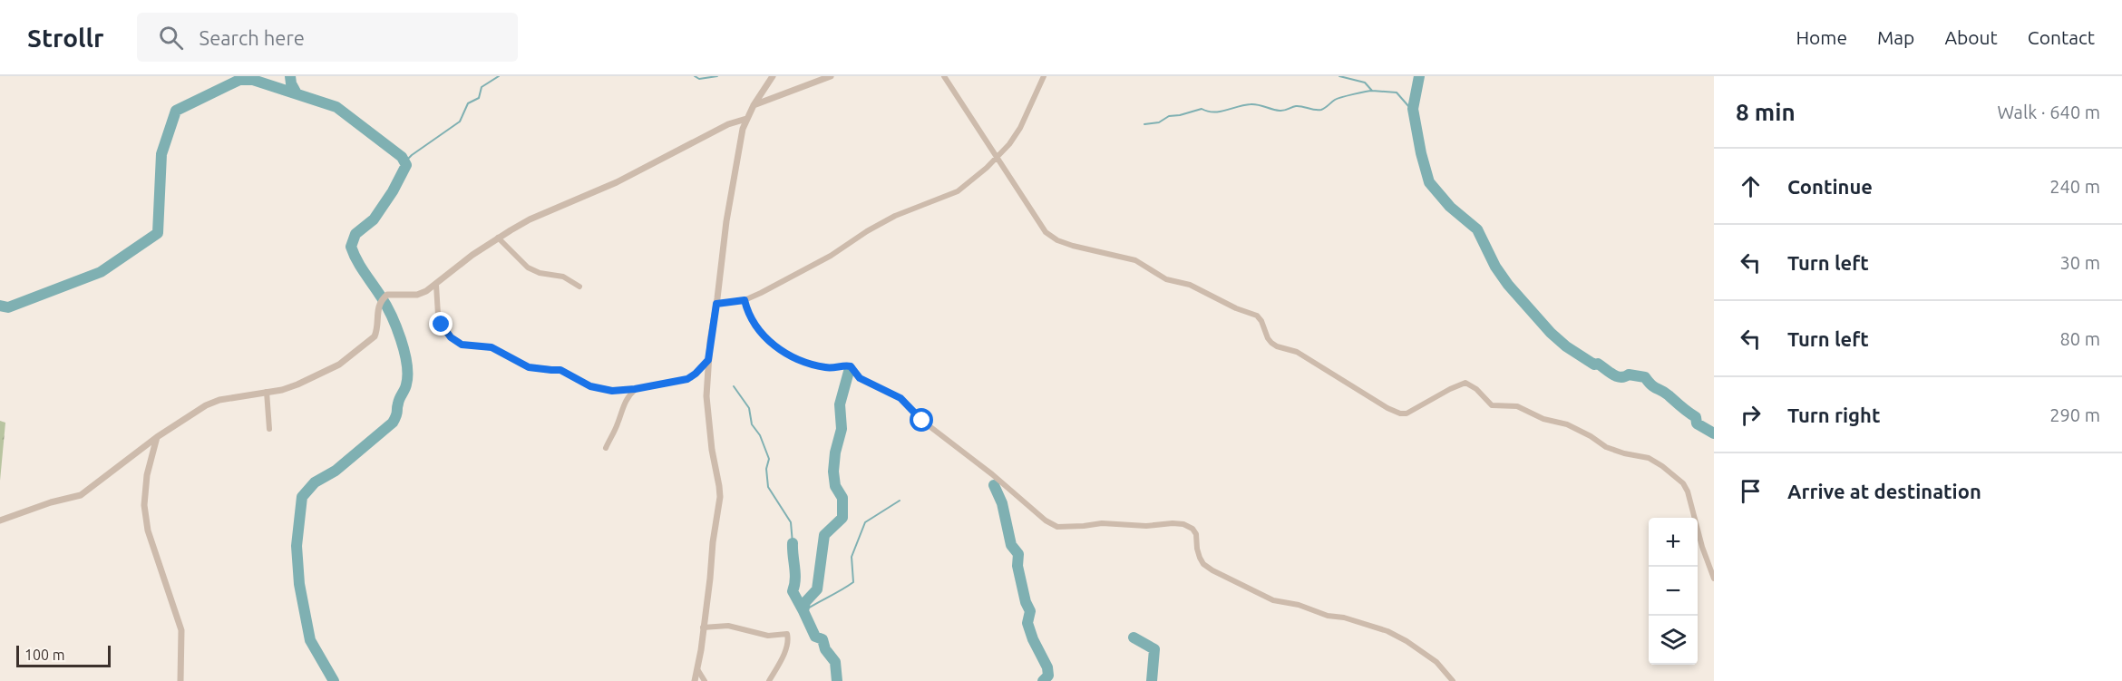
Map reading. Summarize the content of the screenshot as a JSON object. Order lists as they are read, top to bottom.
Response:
{
  "scale_bar": "100 m",
  "page": {
    "header": "Strollr",
    "search": "Search here",
    "nav": [
      "Home",
      "Map",
      "About",
      "Contact"
    ],
    "heading": ["8 min", "Walk · 640 m"],
    "list": [
      ["Continue", "240 m"],
      ["Turn left", "30 m"],
      ["Turn left", "80 m"],
      ["Turn right", "290 m"],
      "Arrive at destination"
    ],
    "map_buttons": ["+", "−"],
    "scale": "100 m"
  }
}
